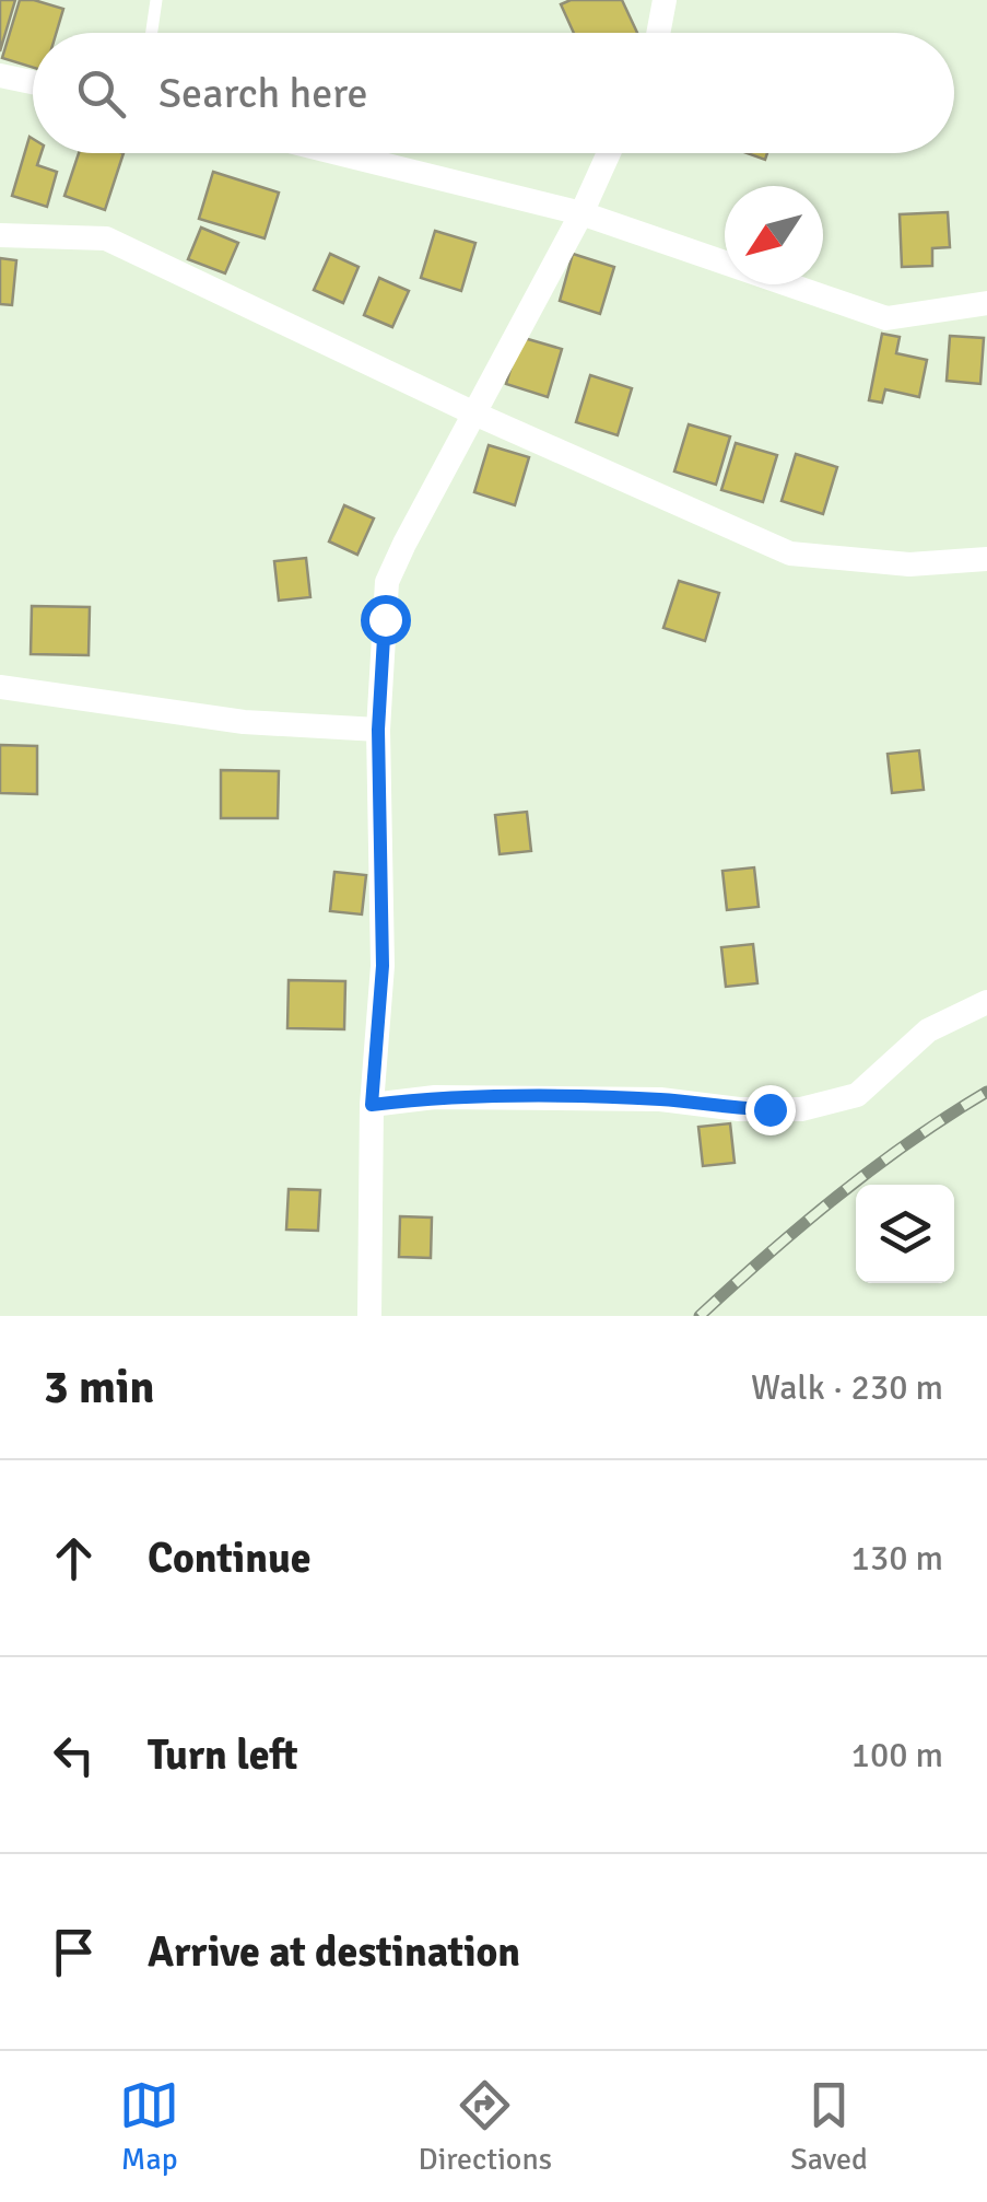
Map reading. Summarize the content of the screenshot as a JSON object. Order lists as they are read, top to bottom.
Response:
{
  "north": "bottom left",
  "page": {
    "search": "Search here",
    "heading": ["3 min", "Walk · 230 m"],
    "list": [
      ["Continue", "130 m"],
      ["Turn left", "100 m"],
      "Arrive at destination"
    ],
    "nav": ["Map", "Directions", "Saved"]
  }
}
